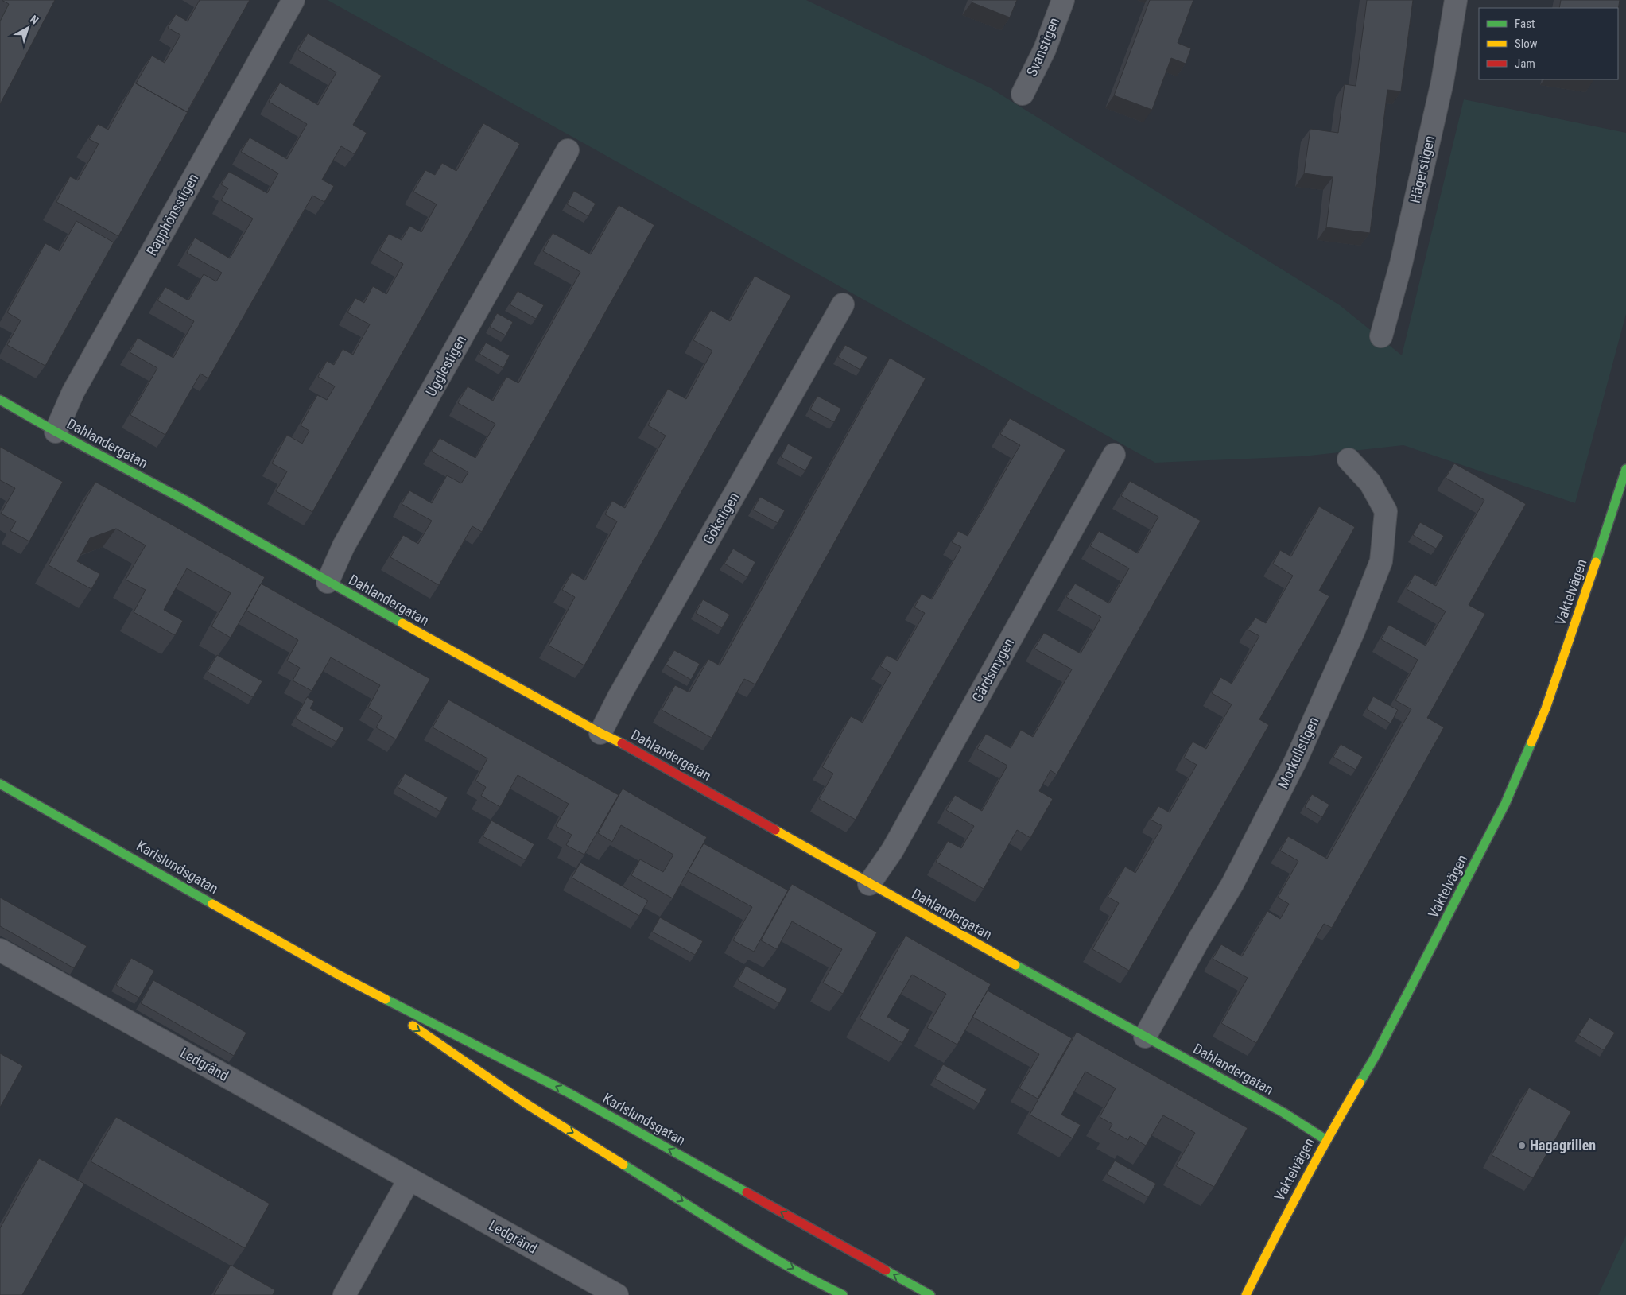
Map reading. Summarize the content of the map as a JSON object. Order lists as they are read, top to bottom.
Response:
{
  "streets": {
    "street": [
      "Svanstigen",
      "Hägerstigen",
      "Rapphönsstigen",
      "Ugglestigen",
      "Dahlandergatan",
      "Gökstigen",
      "Vaktelvägen",
      "Gärdsmygen",
      "Morkullstigen",
      "Karlslundsgatan",
      "Ledgränd"
    ]
  },
  "crossings": [
    ["Rapphönsstigen", "Dahlandergatan"],
    ["Ugglestigen", "Dahlandergatan"],
    ["Dahlandergatan", "Gökstigen"],
    ["Dahlandergatan", "Vaktelvägen"],
    ["Dahlandergatan", "Gärdsmygen"],
    ["Dahlandergatan", "Morkullstigen"]
  ],
  "places": ["Hagagrillen"],
  "legend": ["Fast", "Slow", "Jam"],
  "north": "top right"
}
